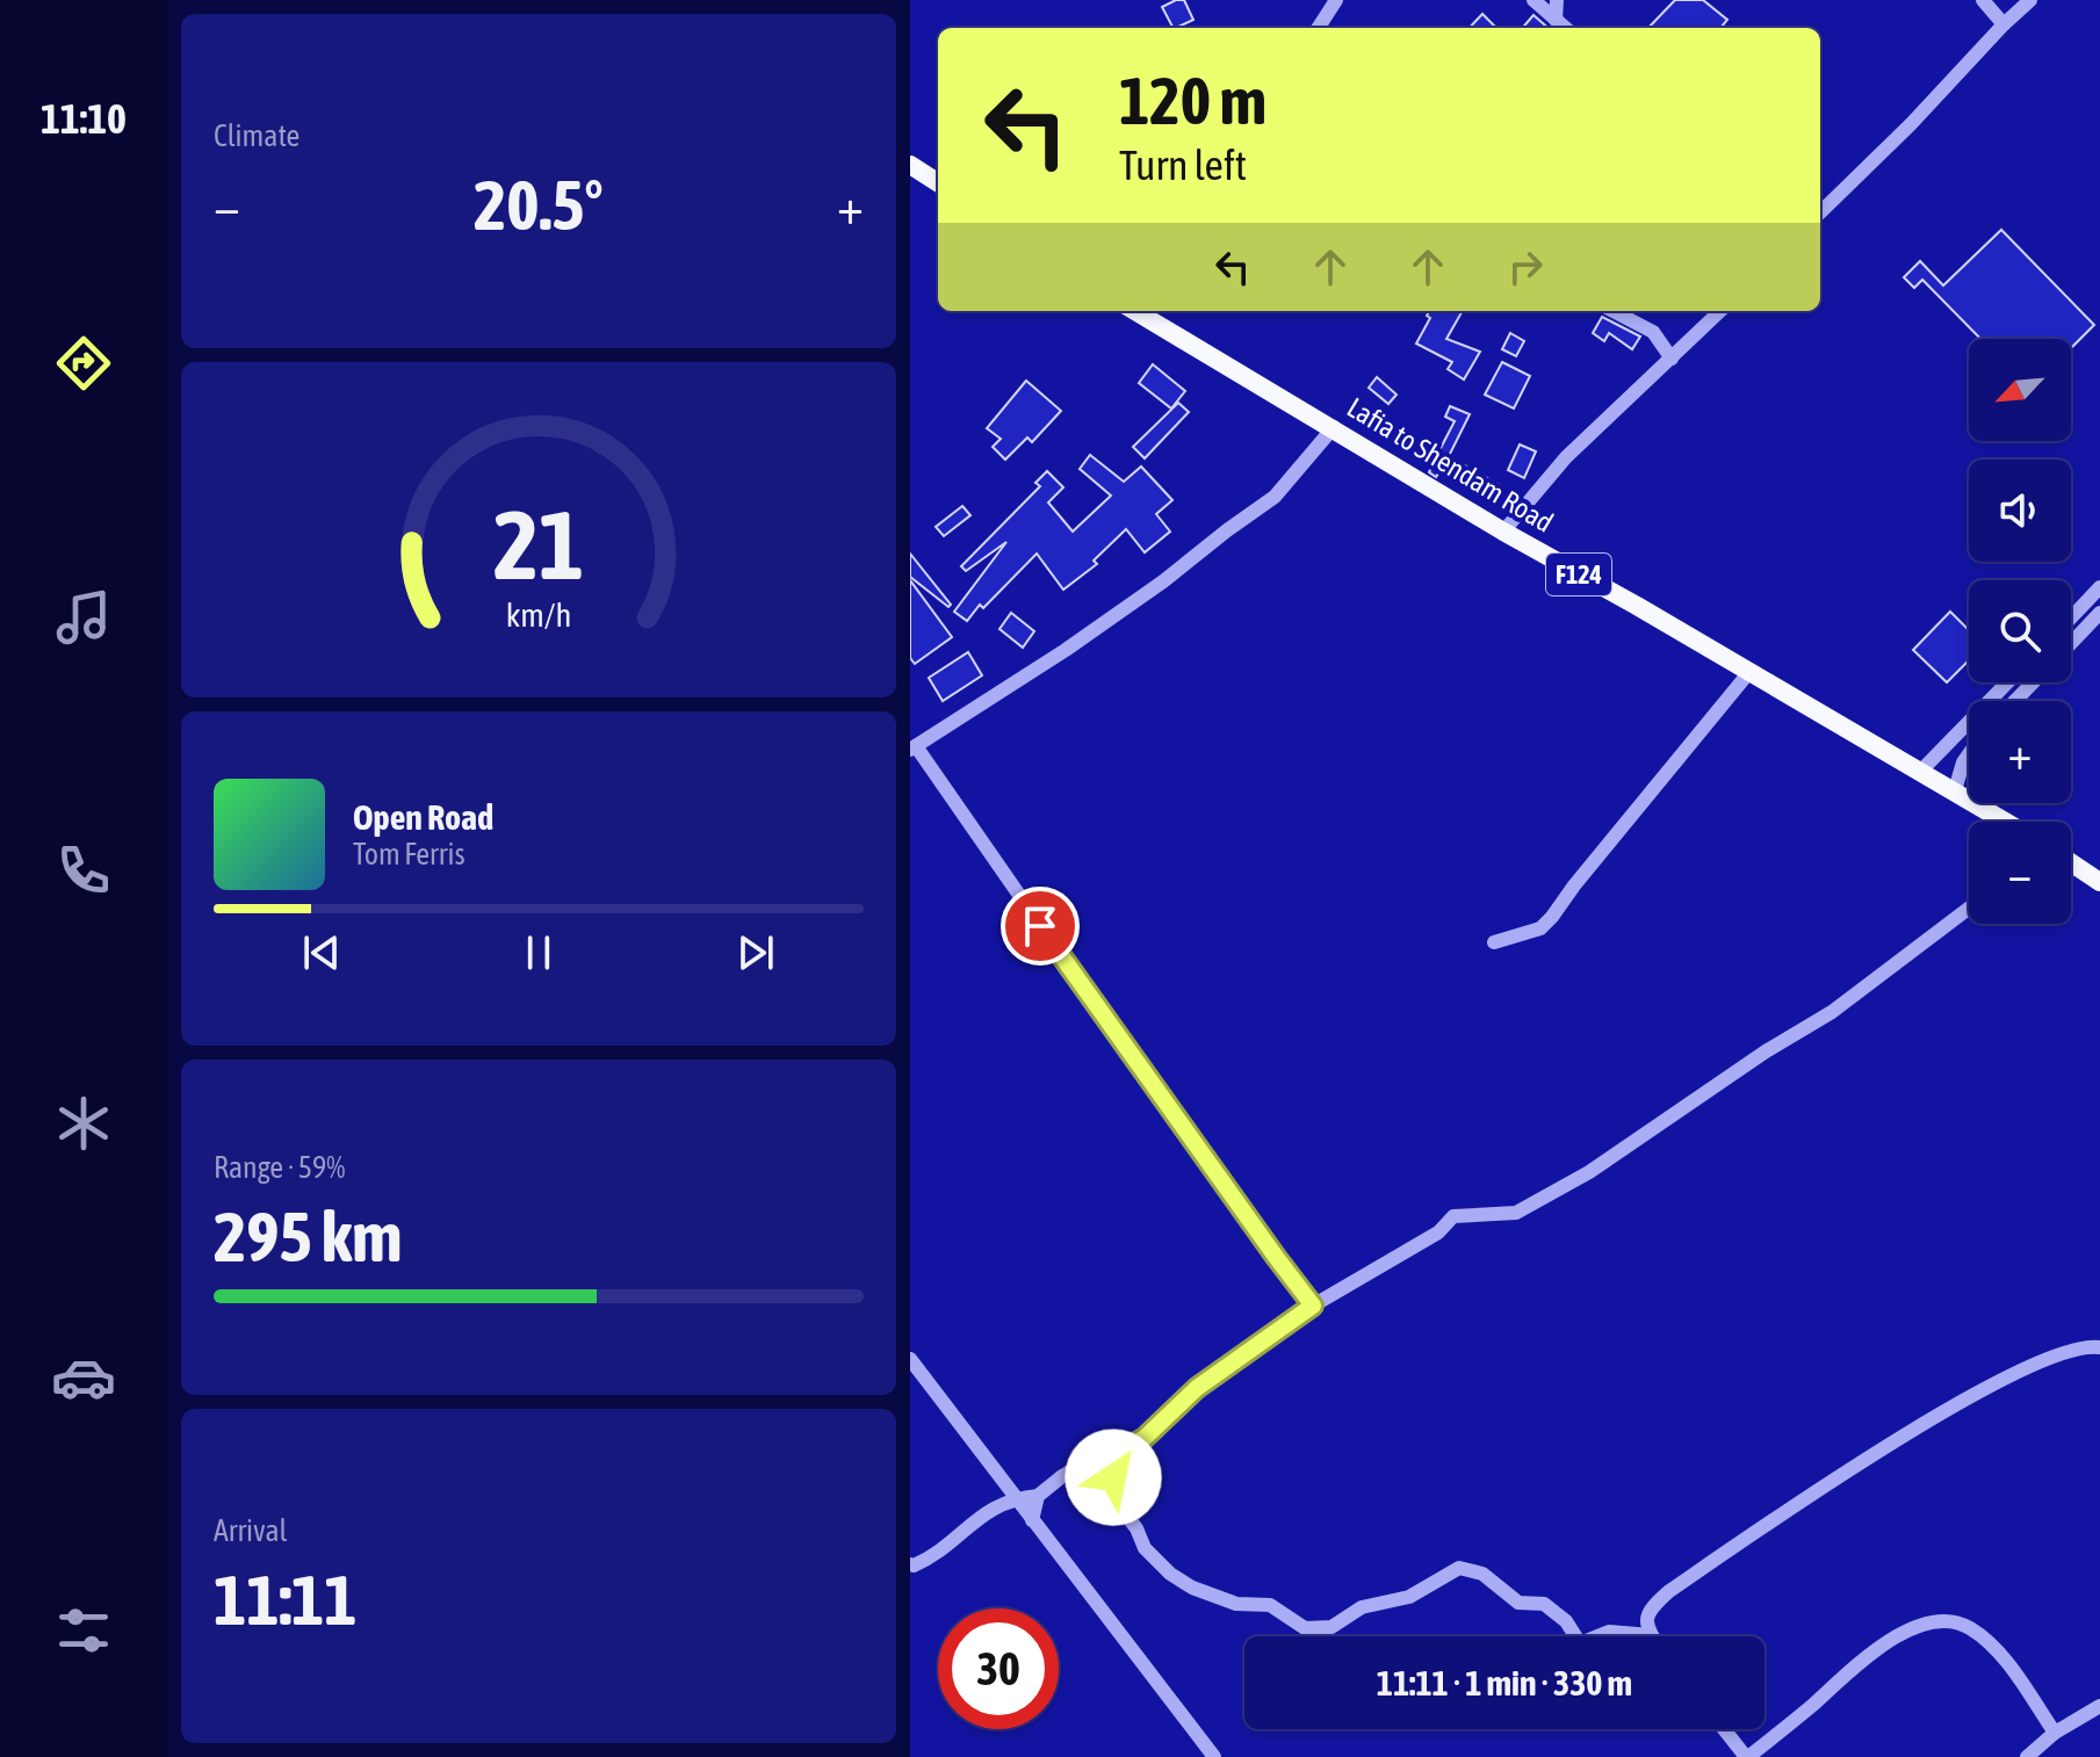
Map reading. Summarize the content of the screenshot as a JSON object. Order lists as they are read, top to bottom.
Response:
{
  "streets": {
    "main road": ["Lafia to Shendam Road", "F124"]
  },
  "north": "bottom left",
  "page": {
    "tabs": "11:10",
    "tile": [
      "Climate",
      ["Range · 59%", "295 km"],
      ["Arrival", "11:11"]
    ],
    "turn": ["120 m", "Turn left"],
    "heat": ["−", "20.5°", "+"],
    "map_buttons": ["+", "−"],
    "song": ["Open Road", "Tom Ferris"],
    "limit": "30",
    "trip": "11:11 · 1 min · 330 m",
    "gauge": ["21", "km/h"]
  }
}
